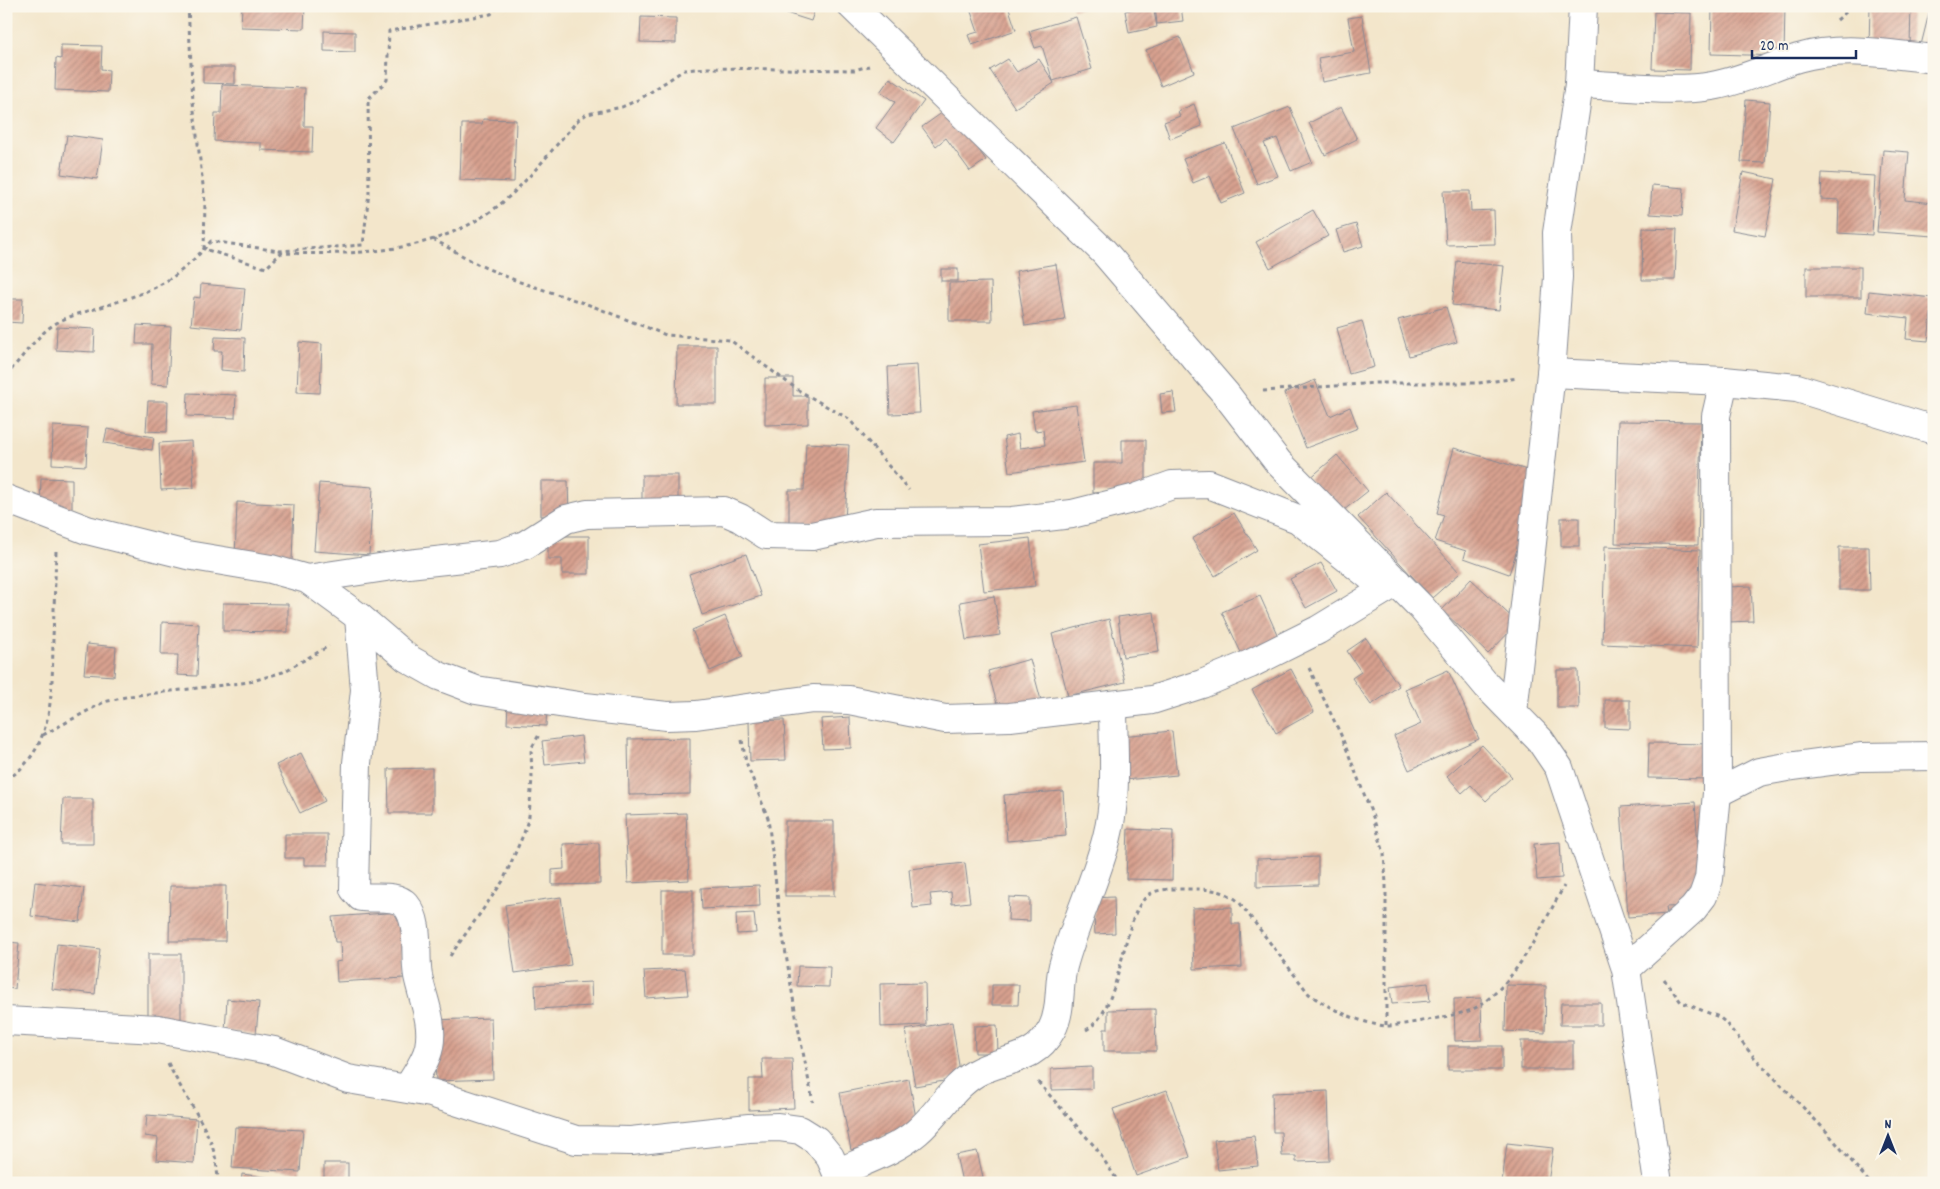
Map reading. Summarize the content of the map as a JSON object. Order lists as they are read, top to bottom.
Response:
{
  "scale_bar": "20 m",
  "north": "top"
}
